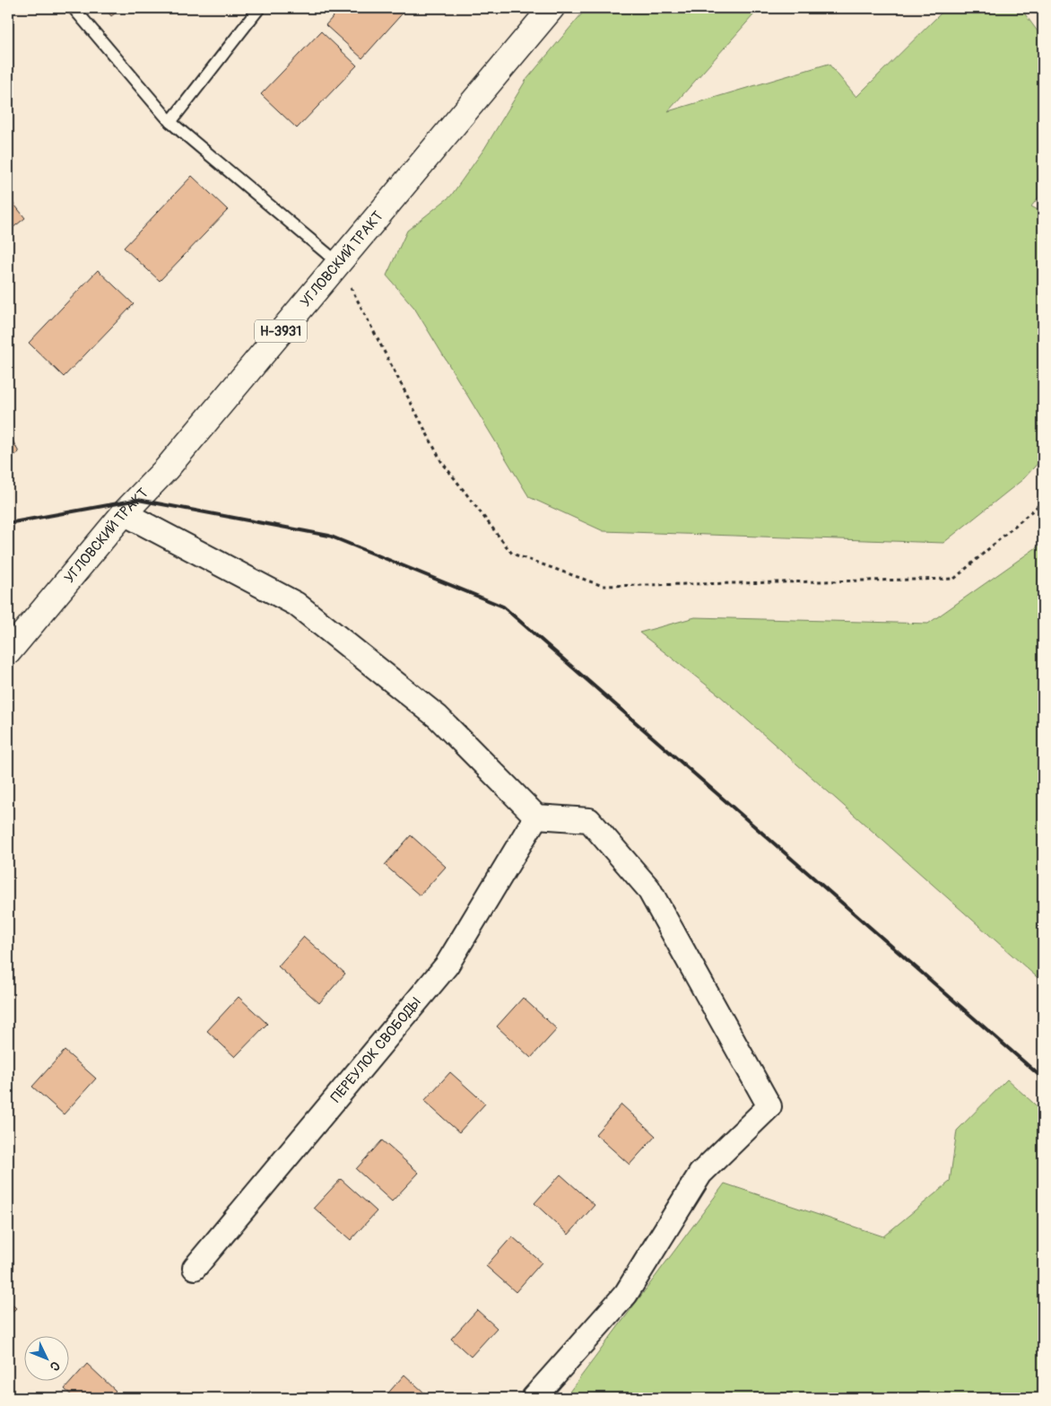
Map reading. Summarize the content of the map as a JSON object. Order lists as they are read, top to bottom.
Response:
{
  "streets": {
    "highway": ["УГЛОВСКИЙ ТРАКТ", "Н-3931"],
    "street": ["ПЕРЕУЛОК СВОБОДЫ"]
  },
  "north": "bottom right"
}
